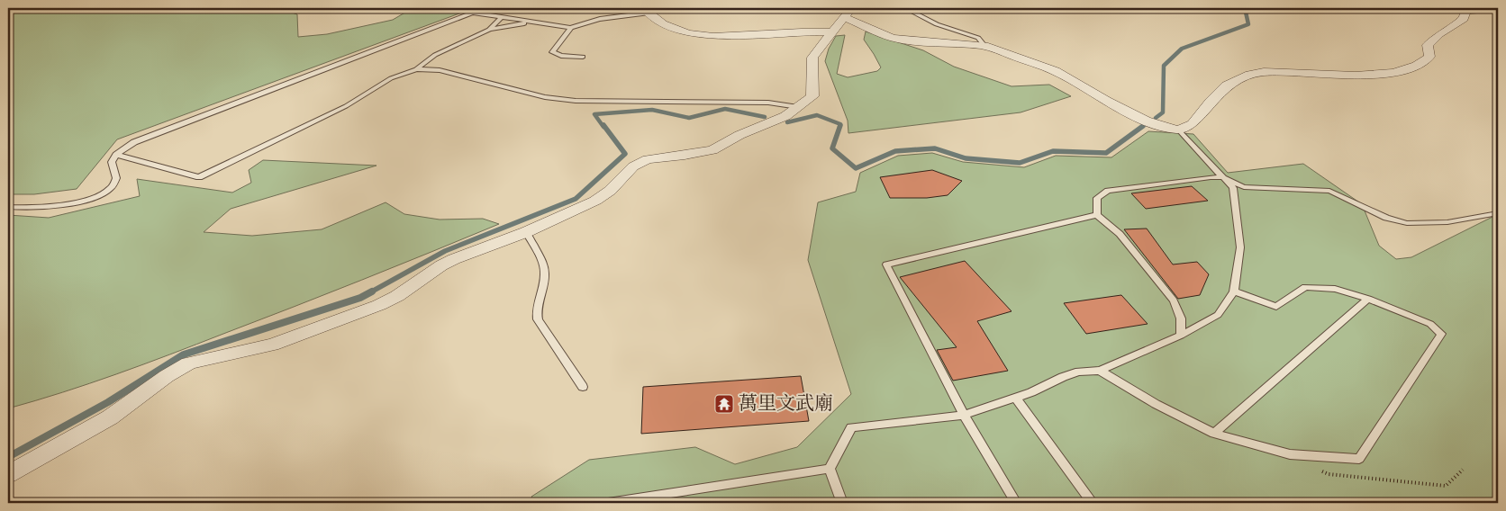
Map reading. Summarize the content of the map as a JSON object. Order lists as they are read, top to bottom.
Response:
{
  "places": {
    "temple": ["萬里文武廟"]
  }
}
